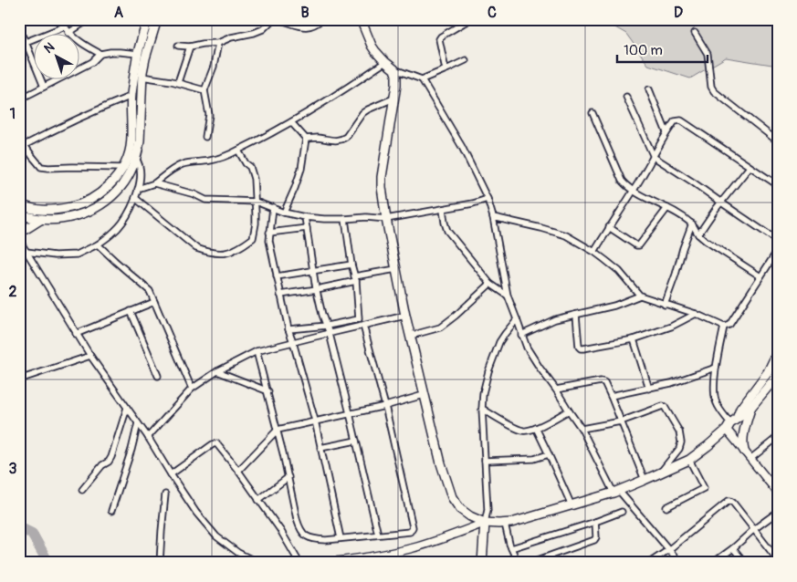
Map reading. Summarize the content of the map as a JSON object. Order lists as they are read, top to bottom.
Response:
{
  "scale_bar": "100 m",
  "north": "top left",
  "grid": {
    "columns": [
      "A",
      "B",
      "C",
      "D"
    ],
    "rows": ["1", "2", "3"]
  }
}
